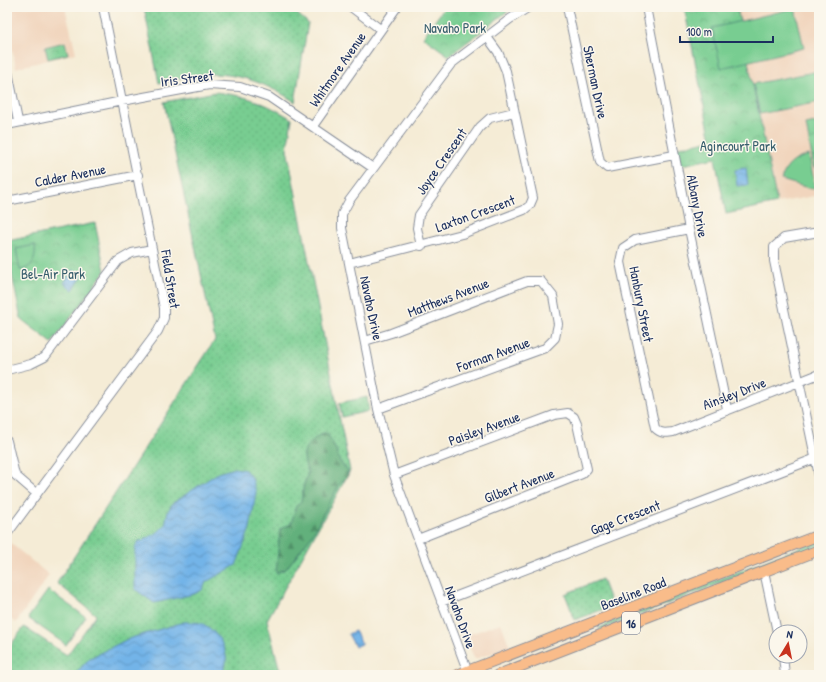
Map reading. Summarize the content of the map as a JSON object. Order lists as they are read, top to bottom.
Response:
{
  "streets": {
    "main road": ["Baseline Road", "16"],
    "street": [
      "Whitmore Avenue",
      "Iris Street",
      "Sherman Drive",
      "Joyce Crescent",
      "Calder Avenue",
      "Albany Drive",
      "Laxton Crescent",
      "Field Street",
      "Matthews Avenue",
      "Hanbury Street",
      "Navaho Drive",
      "Forman Avenue",
      "Ainsley Drive",
      "Paisley Avenue",
      "Gilbert Avenue",
      "Gage Crescent"
    ]
  },
  "crossings": [
    ["Whitmore Avenue", "Iris Street"],
    ["Iris Street", "Field Street"],
    ["Iris Street", "Navaho Drive"],
    ["Sherman Drive", "Albany Drive"],
    ["Joyce Crescent", "Laxton Crescent"],
    ["Calder Avenue", "Field Street"],
    ["Albany Drive", "Hanbury Street"],
    ["Albany Drive", "Ainsley Drive"],
    ["Laxton Crescent", "Navaho Drive"],
    ["Matthews Avenue", "Navaho Drive"],
    ["Matthews Avenue", "Forman Avenue"],
    ["Hanbury Street", "Ainsley Drive"],
    ["Navaho Drive", "Forman Avenue"],
    ["Navaho Drive", "Paisley Avenue"],
    ["Navaho Drive", "Gilbert Avenue"],
    ["Navaho Drive", "Gage Crescent"],
    ["Navaho Drive", "Baseline Road"],
    ["Paisley Avenue", "Gilbert Avenue"]
  ],
  "parks": ["Navaho Park", "Agincourt Park", "Bel-Air Park"],
  "scale_bar": "100 m",
  "north": "top"
}
